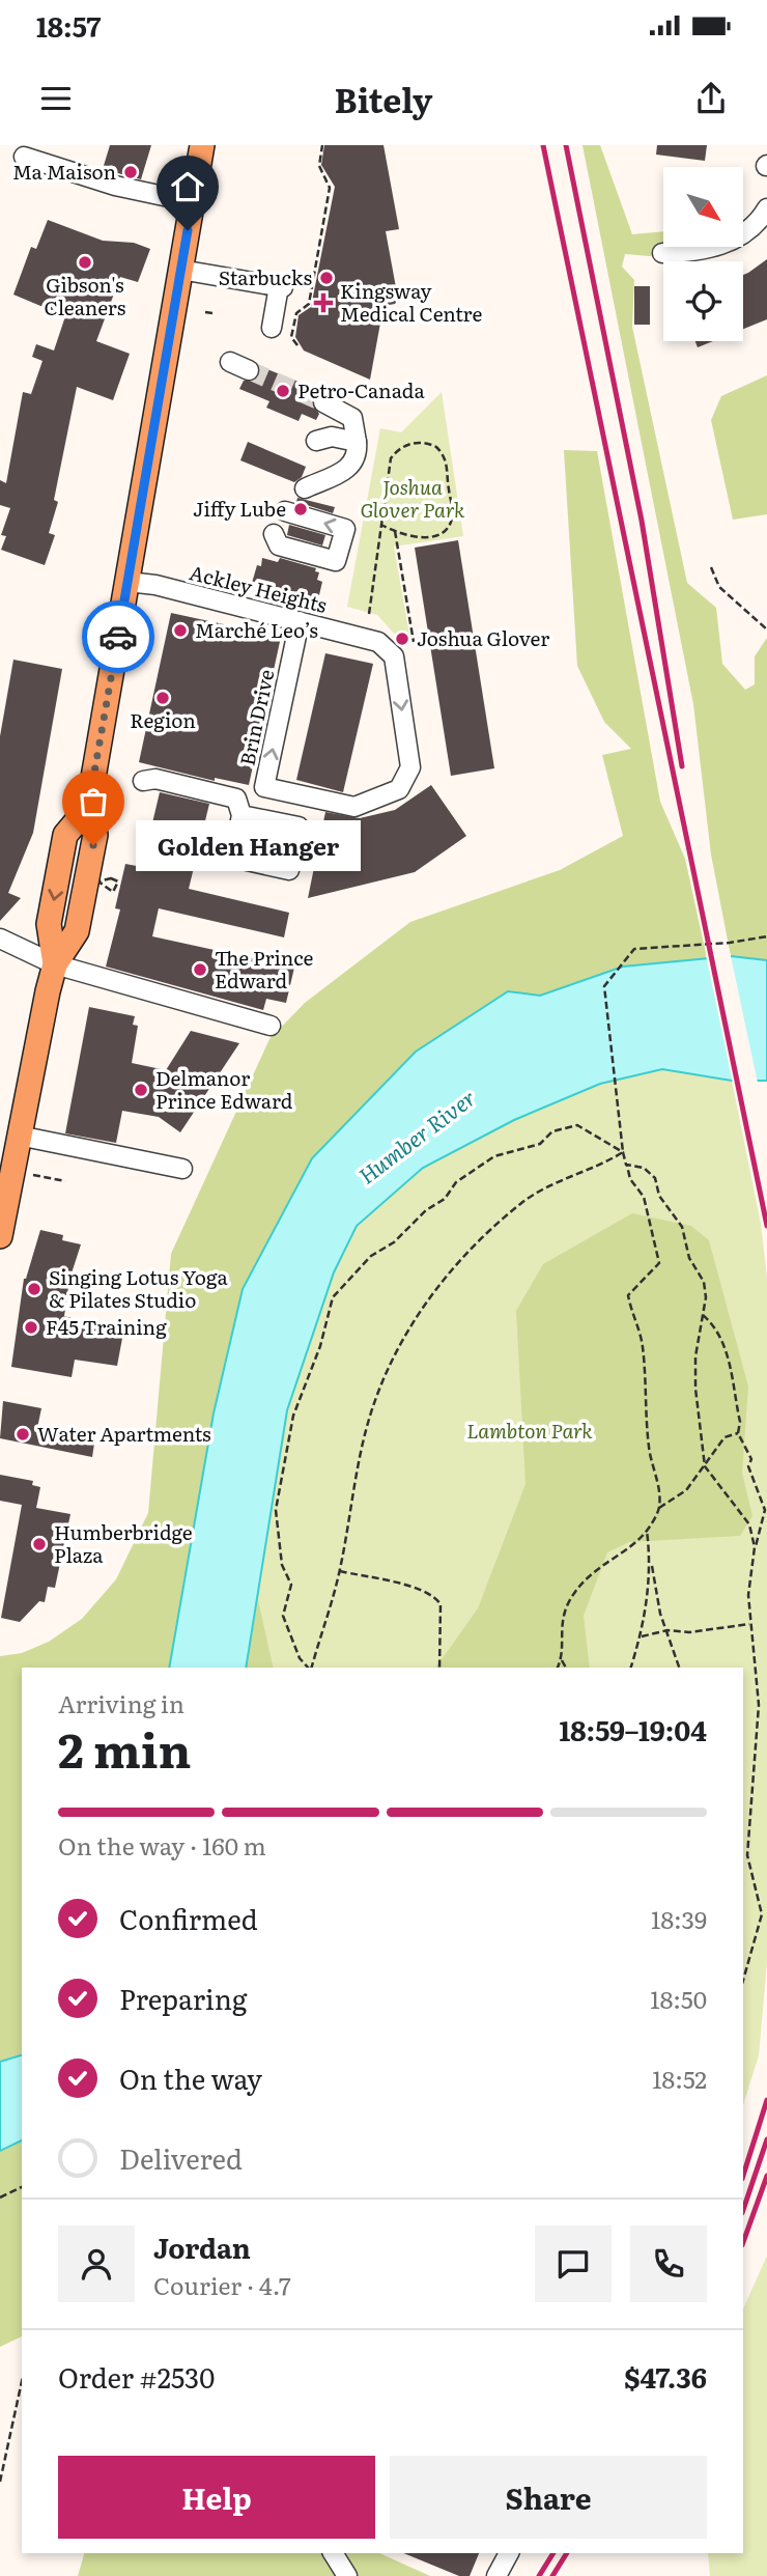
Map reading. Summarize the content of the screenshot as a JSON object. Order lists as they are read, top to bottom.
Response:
{
  "streets": {
    "street": ["Ackley Heights", "Brin Drive"]
  },
  "crossings": [
    ["Ackley Heights", "Brin Drive"]
  ],
  "water": ["Humber River"],
  "parks": ["Joshua Glover Park", "Lambton Park"],
  "places": {
    "other": [
      "Ma Maison",
      "Gibson's Cleaners",
      "Starbucks",
      "Petro-Canada",
      "Jiffy Lube",
      "Marché Leo’s",
      "Joshua Glover",
      "Region",
      "Golden Hanger",
      "The Prince Edward",
      "Delmanor Prince Edward",
      "Singing Lotus Yoga & Pilates Studio",
      "F45 Training",
      "Water Apartments",
      "Humberbridge Plaza"
    ],
    "health": ["Kingsway Medical Centre"]
  },
  "north": "bottom right",
  "page": {
    "status": "18:57",
    "header": "Bitely",
    "bubble": "Golden Hanger",
    "heading": ["2 min", "Arriving in", "18:59–19:04"],
    "panel": [
      "Jordan",
      "Courier · 4.7",
      "Order #2530",
      "$47.36"
    ],
    "bar": "On the way · 160 m",
    "list": [
      ["Confirmed", "18:39"],
      ["Preparing", "18:50"],
      ["On the way", "18:52"],
      "Delivered"
    ],
    "buttons": ["Help", "Share"]
  }
}
